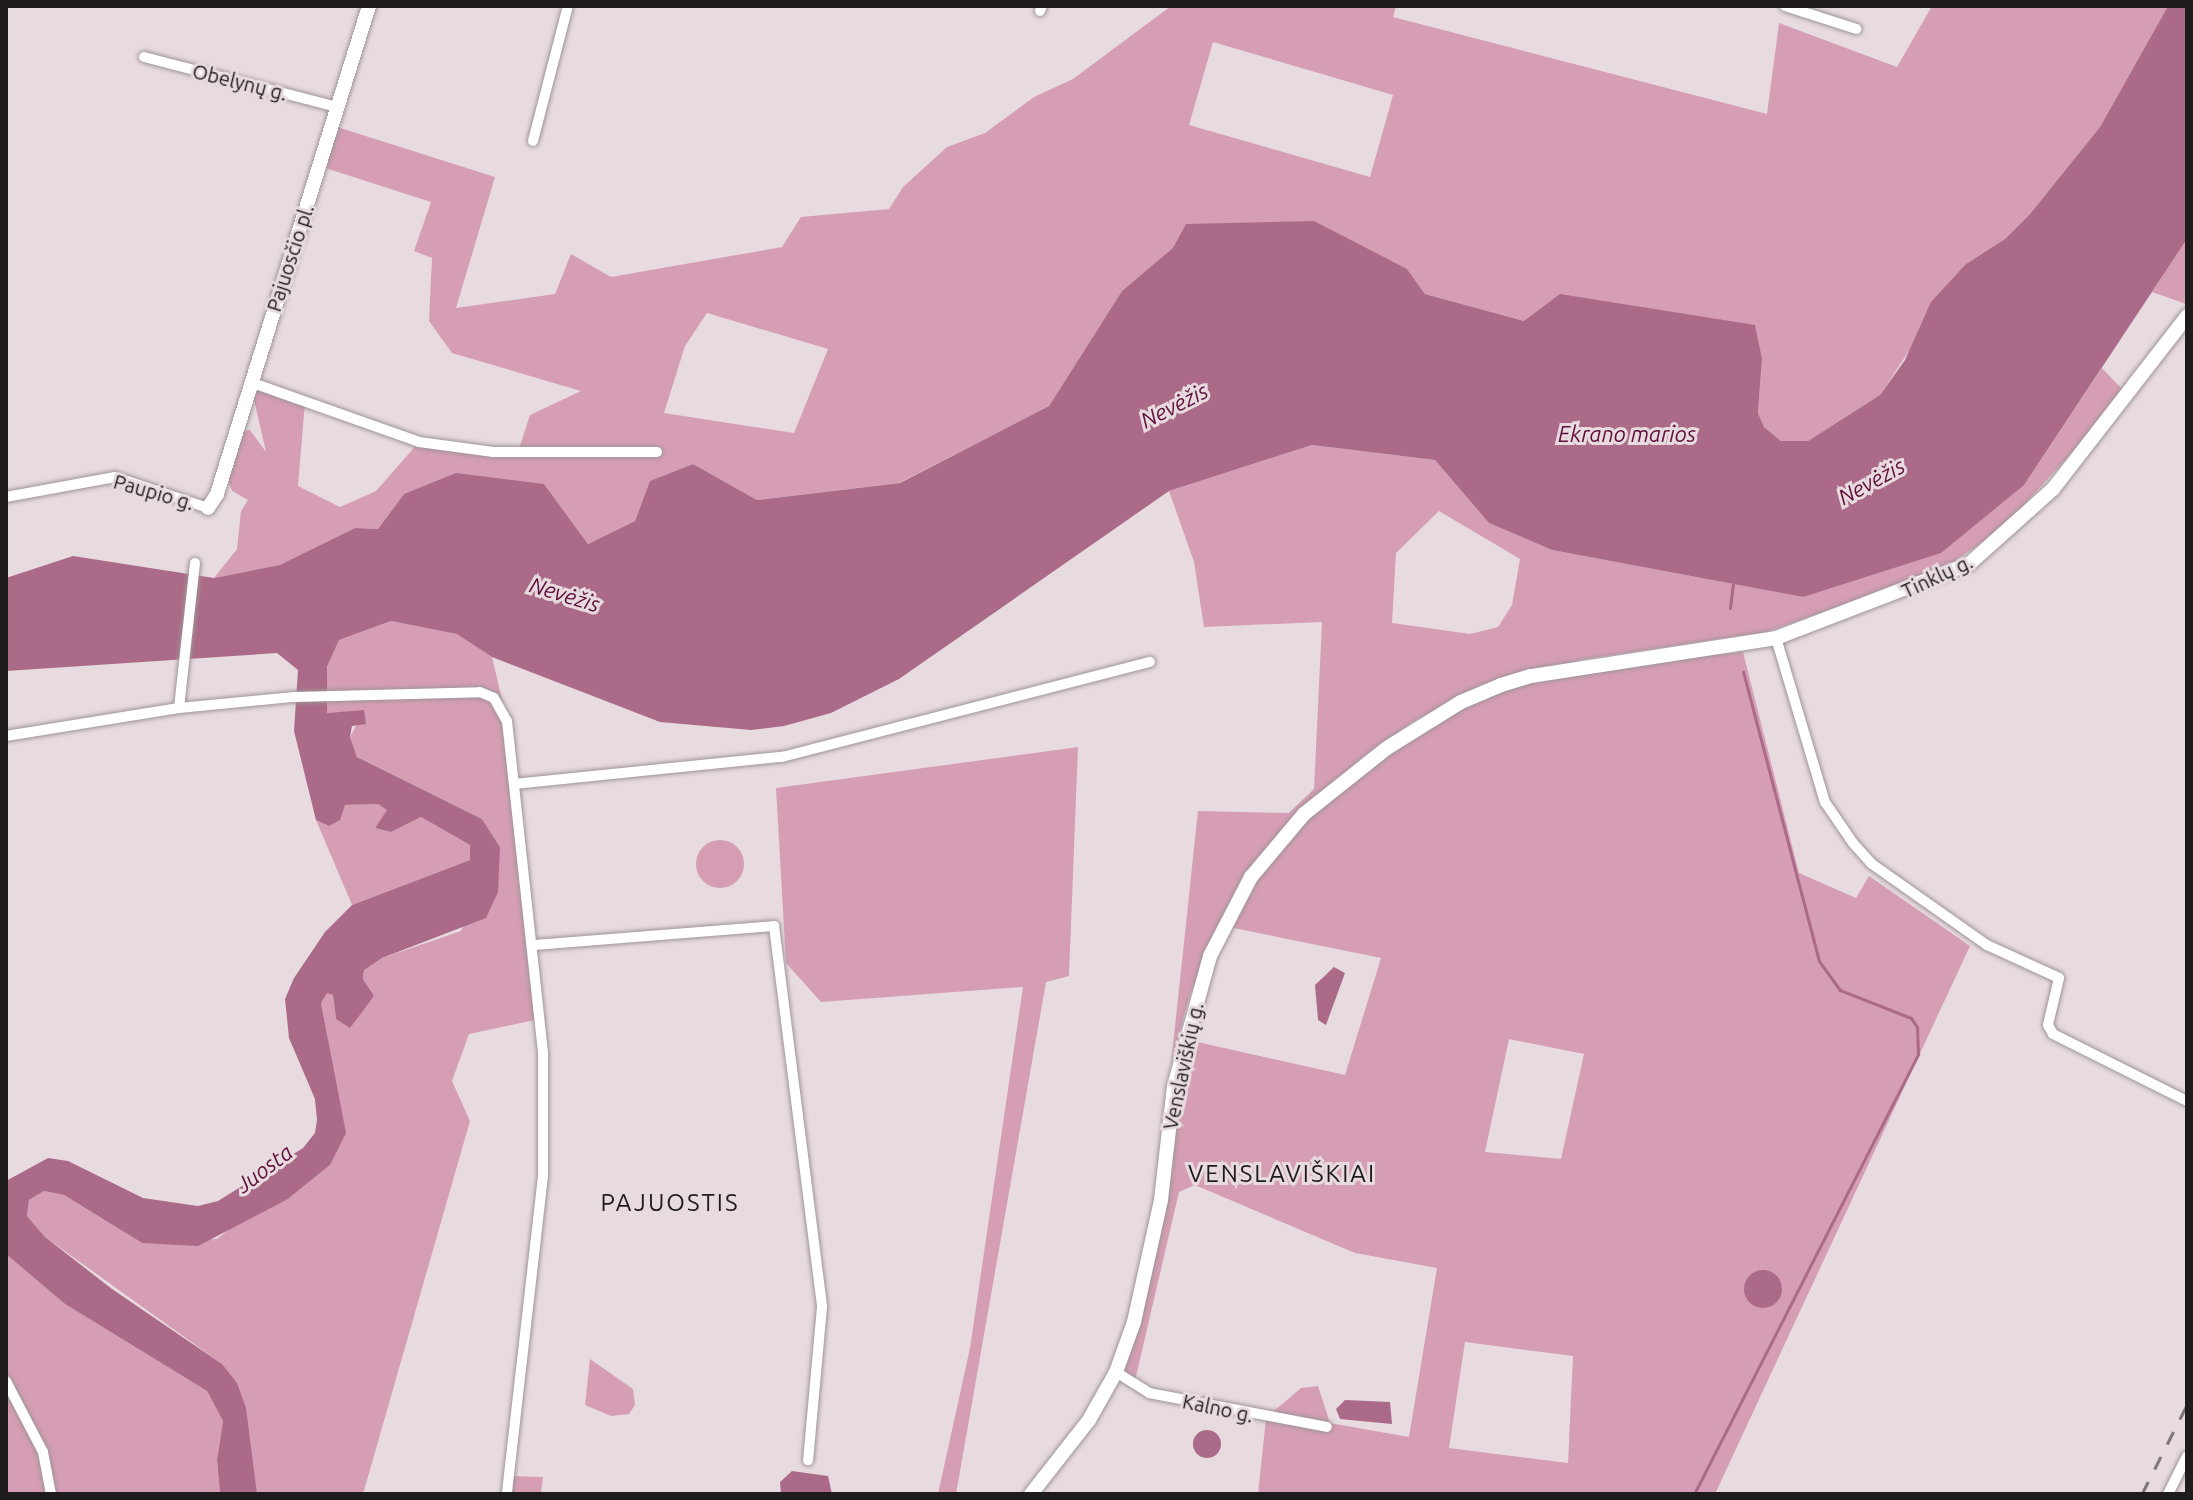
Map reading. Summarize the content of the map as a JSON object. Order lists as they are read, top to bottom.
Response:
{
  "streets": {
    "main road": ["Pajuosčio pl.", "Tinklų g.", "Venslaviškių g."],
    "street": ["Obelynų g.", "Paupio g.", "Kalno g."]
  },
  "crossings": [
    ["Obelynų g.", "Pajuosčio pl."],
    ["Pajuosčio pl.", "Paupio g."],
    ["Tinklų g.", "Venslaviškių g."],
    ["Venslaviškių g.", "Kalno g."]
  ],
  "districts": ["VENSLAVIŠKIAI", "PAJUOSTIS"],
  "water": ["Nevėžis", "Ekrano marios", "Juosta"]
}
